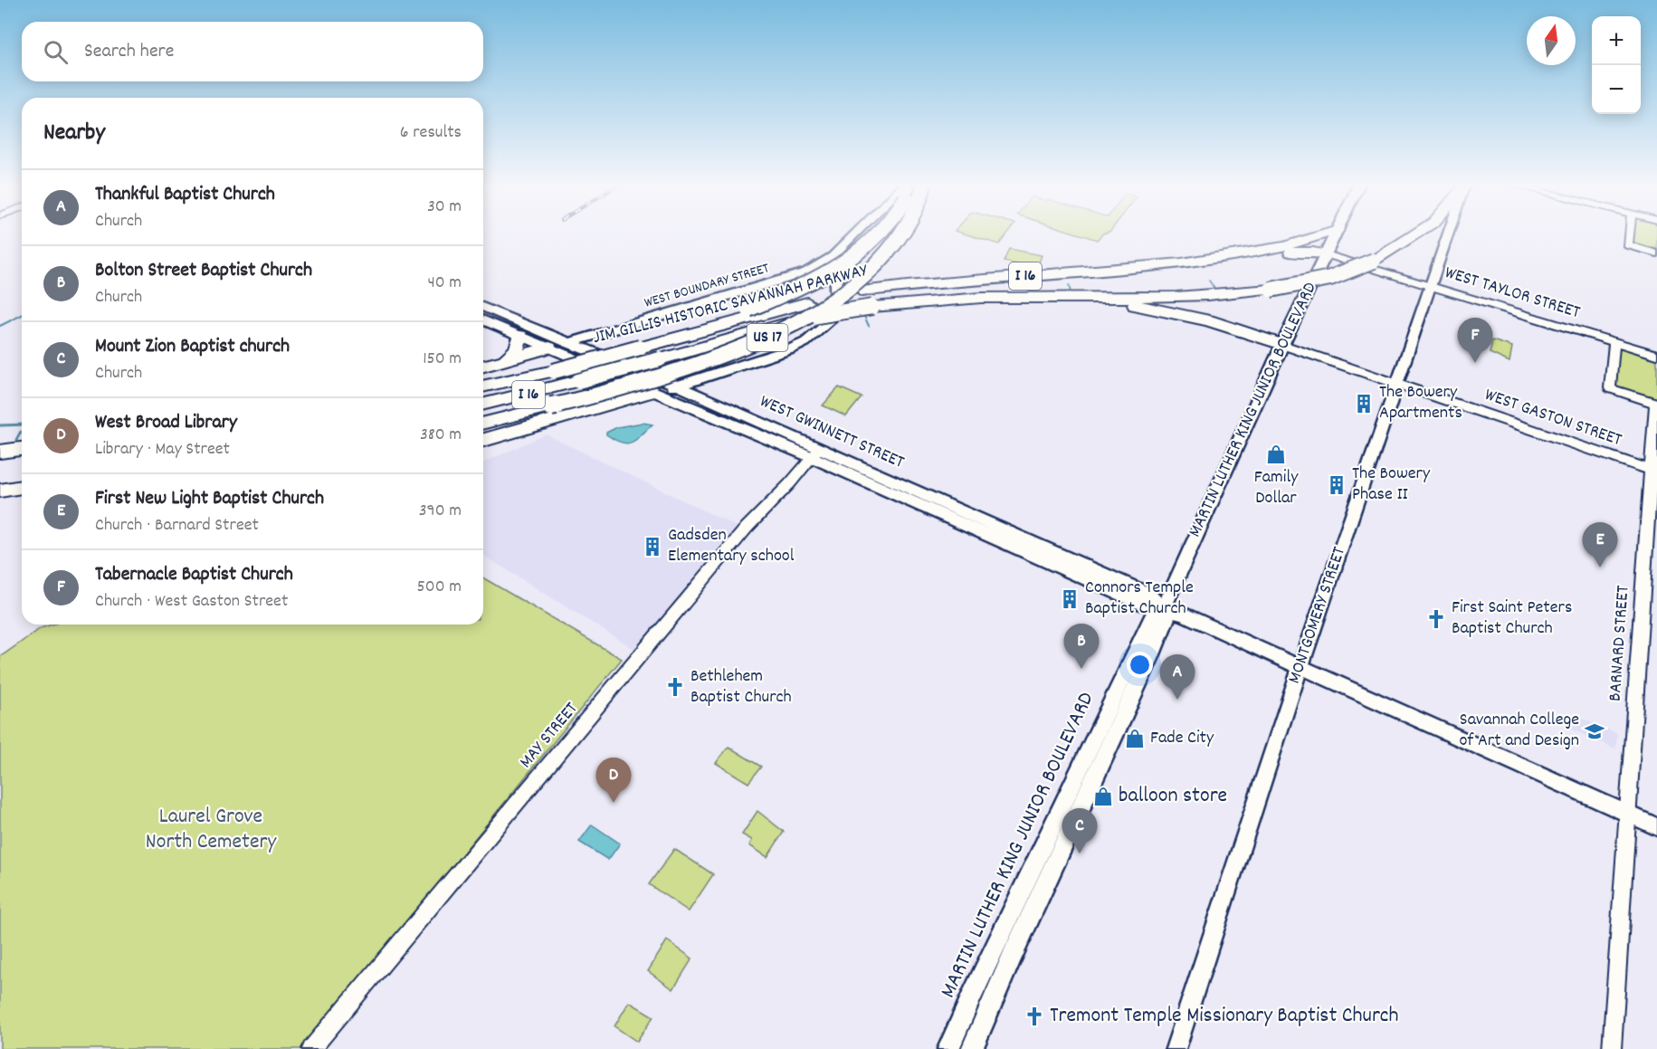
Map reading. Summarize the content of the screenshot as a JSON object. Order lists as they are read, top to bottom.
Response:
{
  "streets": {
    "highway": ["I 16", "JIM GILLIS HISTORIC SAVANNAH PARKWAY", "US 17"],
    "main road": [
      "WEST BOUNDARY STREET",
      "MARTIN LUTHER KING JUNIOR BOULEVARD",
      "WEST GWINNETT STREET",
      "MONTGOMERY STREET"
    ],
    "street": [
      "WEST TAYLOR STREET",
      "WEST GASTON STREET",
      "BARNARD STREET",
      "MAY STREET"
    ]
  },
  "crossings": [
    ["I 16", "JIM GILLIS HISTORIC SAVANNAH PARKWAY"],
    ["WEST BOUNDARY STREET", "WEST GWINNETT STREET"],
    ["WEST TAYLOR STREET", "MARTIN LUTHER KING JUNIOR BOULEVARD"],
    ["WEST TAYLOR STREET", "MONTGOMERY STREET"],
    ["JIM GILLIS HISTORIC SAVANNAH PARKWAY", "US 17"],
    ["MARTIN LUTHER KING JUNIOR BOULEVARD", "WEST GASTON STREET"],
    ["MARTIN LUTHER KING JUNIOR BOULEVARD", "WEST GWINNETT STREET"],
    ["WEST GASTON STREET", "MONTGOMERY STREET"],
    ["WEST GASTON STREET", "BARNARD STREET"],
    ["WEST GWINNETT STREET", "MONTGOMERY STREET"],
    ["WEST GWINNETT STREET", "BARNARD STREET"],
    ["WEST GWINNETT STREET", "MAY STREET"]
  ],
  "parks": ["Laurel Grove North Cemetery"],
  "places": {
    "building": [
      "The Bowery Apartments",
      "The Bowery Phase II",
      "Gadsden Elementary school",
      "Connors Temple Baptist Church"
    ],
    "shop": ["Family Dollar", "Fade City", "balloon store"],
    "church": ["First Saint Peters Baptist Church", "Bethlehem Baptist Church", "Tremont Temple Missionary Baptist Church"],
    "school or university": ["Savannah College of Art and Design"]
  },
  "north": "top",
  "page": {
    "map_buttons": ["+", "−"],
    "search": "Search here",
    "heading": ["Nearby", "6 results"],
    "list": [
      {
        "mark": "A",
        "name": "Thankful Baptist Church",
        "note": "Church",
        "value": "30 m"
      },
      {
        "mark": "B",
        "name": "Bolton Street Baptist Church",
        "note": "Church",
        "value": "40 m"
      },
      {
        "mark": "C",
        "name": "Mount Zion Baptist church",
        "note": "Church",
        "value": "150 m"
      },
      {
        "mark": "D",
        "name": "West Broad Library",
        "note": "Library · May Street",
        "value": "380 m"
      },
      {
        "mark": "E",
        "name": "First New Light Baptist Church",
        "note": "Church · Barnard Street",
        "value": "390 m"
      },
      {
        "mark": "F",
        "name": "Tabernacle Baptist Church",
        "note": "Church · West Gaston Street",
        "value": "500 m"
      }
    ],
    "pins": [
      "F",
      "E",
      "B",
      "A",
      "D",
      "C"
    ]
  }
}
